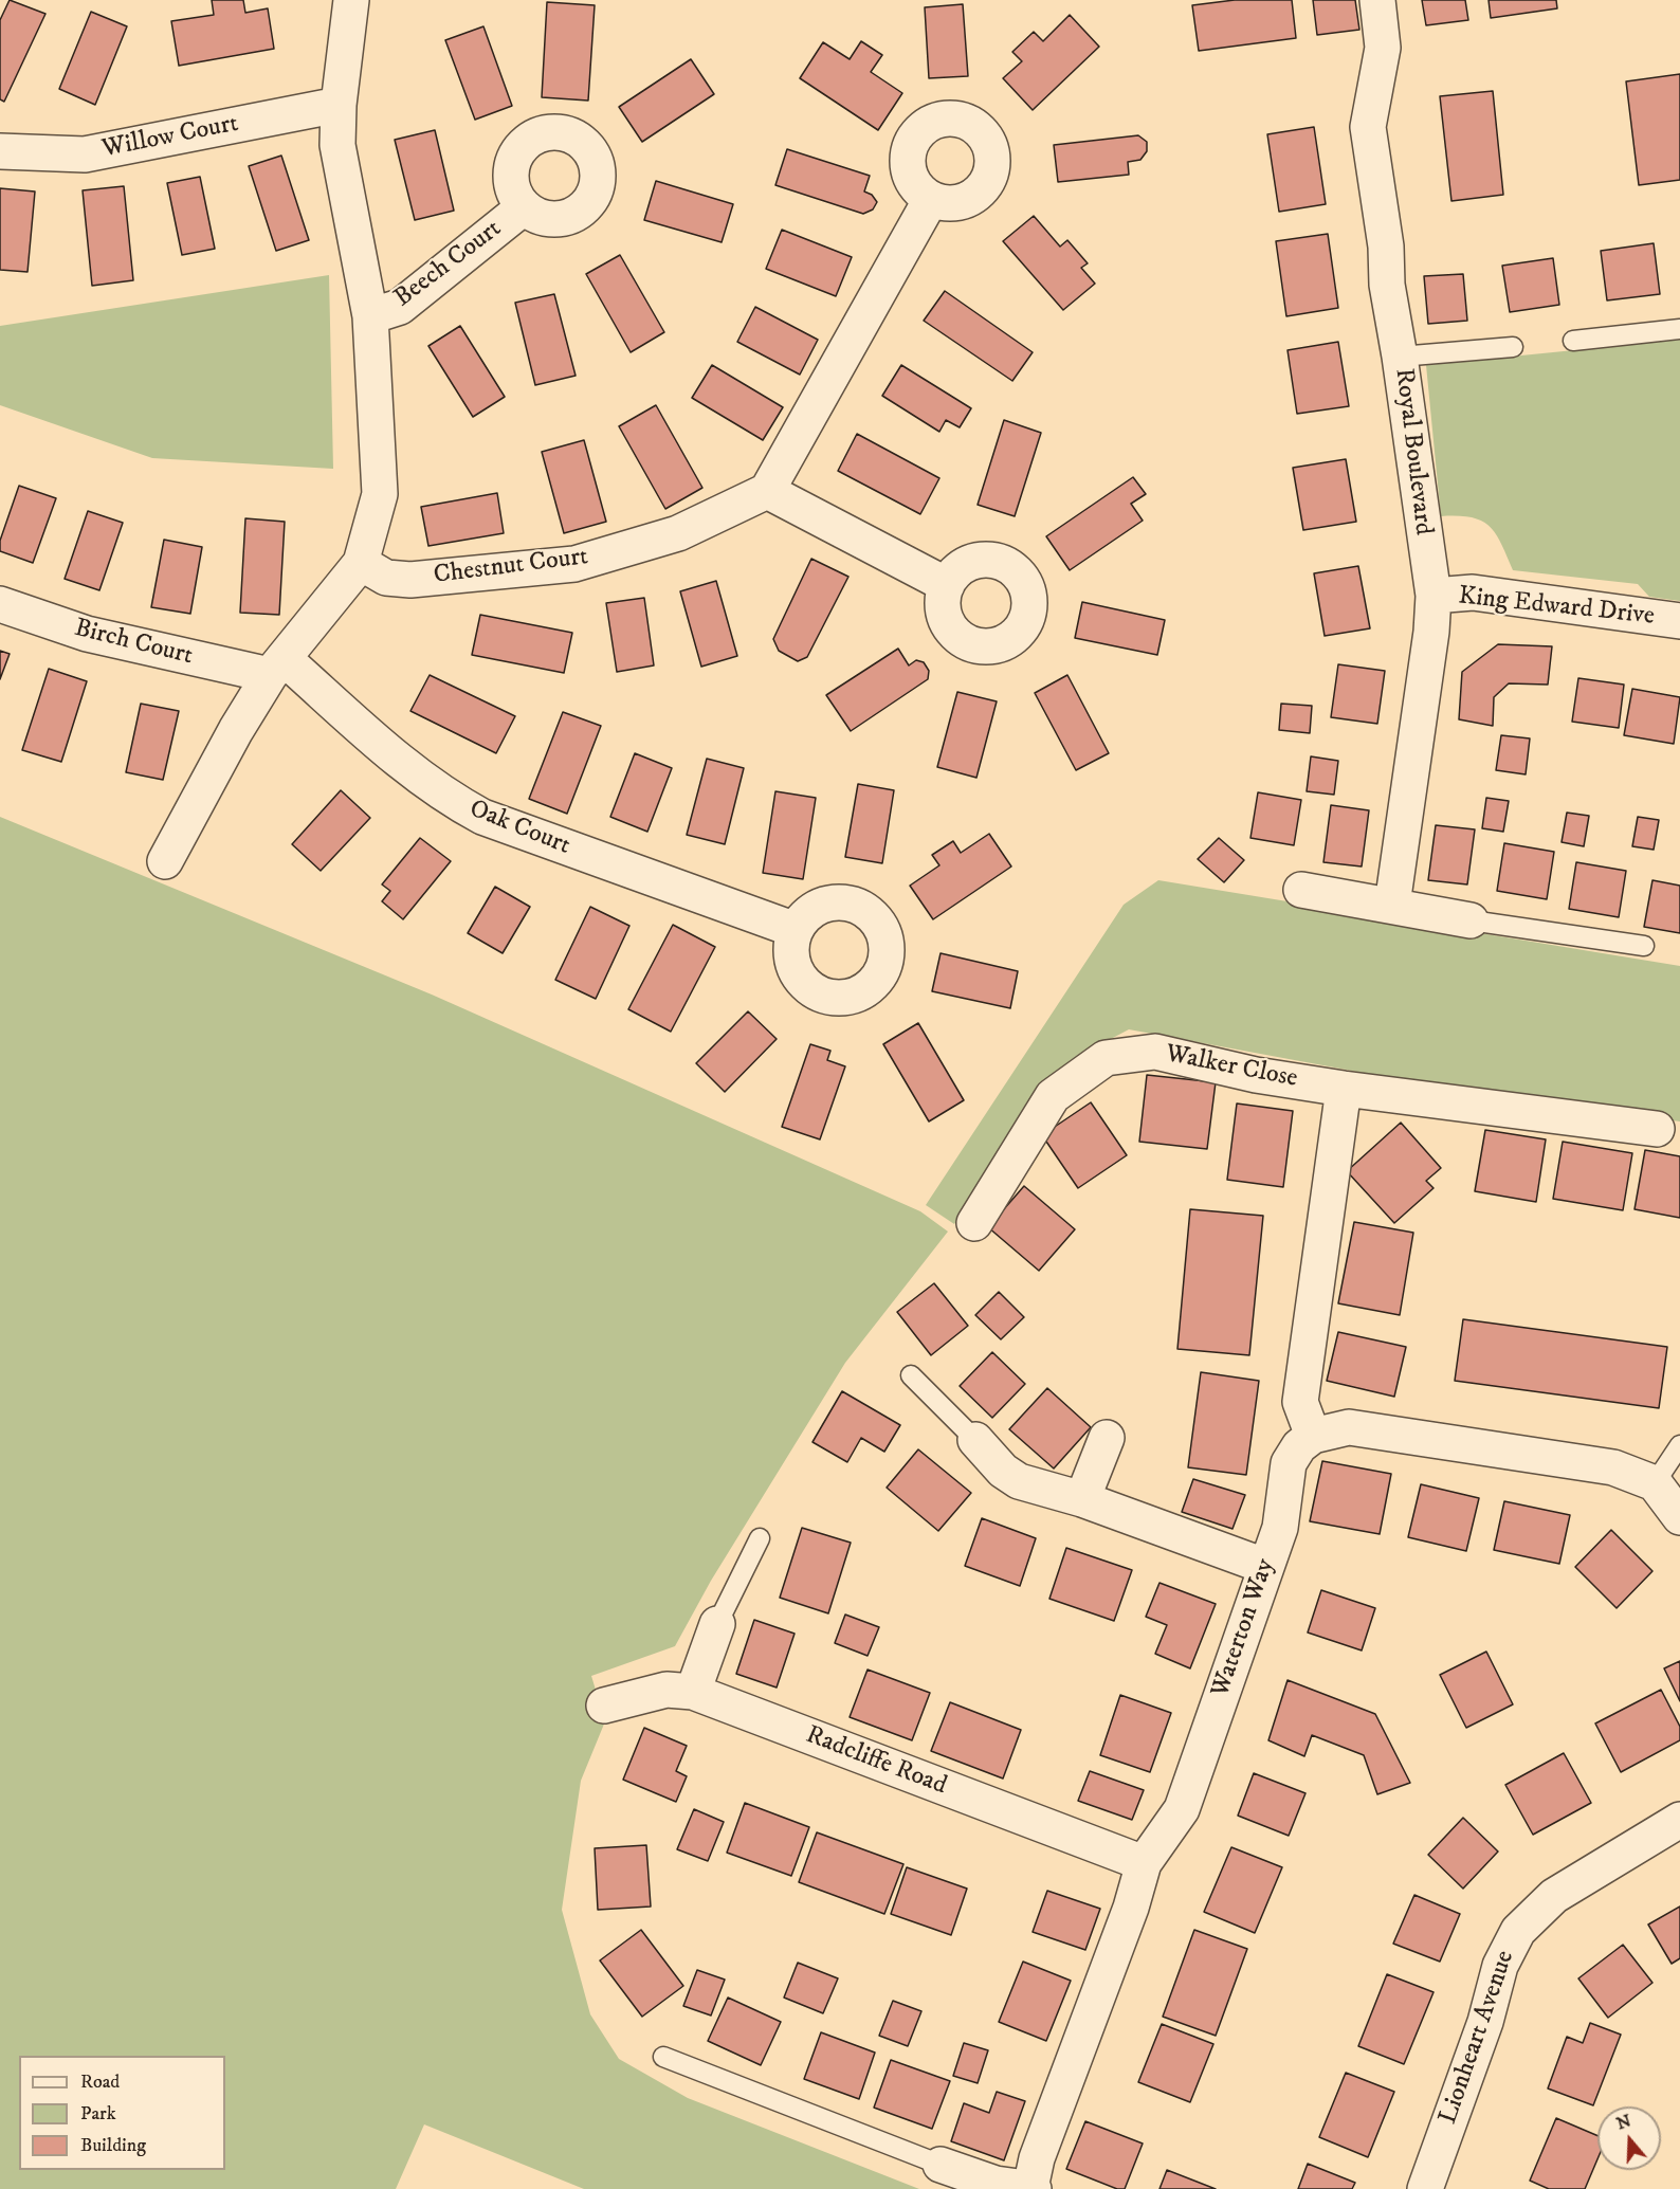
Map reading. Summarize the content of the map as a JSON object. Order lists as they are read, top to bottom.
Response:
{
  "streets": {
    "street": [
      "Willow Court",
      "Beech Court",
      "Royal Boulevard",
      "Chestnut Court",
      "King Edward Drive",
      "Birch Court",
      "Oak Court",
      "Walker Close",
      "Waterton Way",
      "Radcliffe Road",
      "Lionheart Avenue"
    ]
  },
  "crossings": [
    ["Royal Boulevard", "King Edward Drive"],
    ["Birch Court", "Oak Court"],
    ["Waterton Way", "Radcliffe Road"]
  ],
  "legend": ["Road", "Park", "Building"],
  "north": "top"
}
